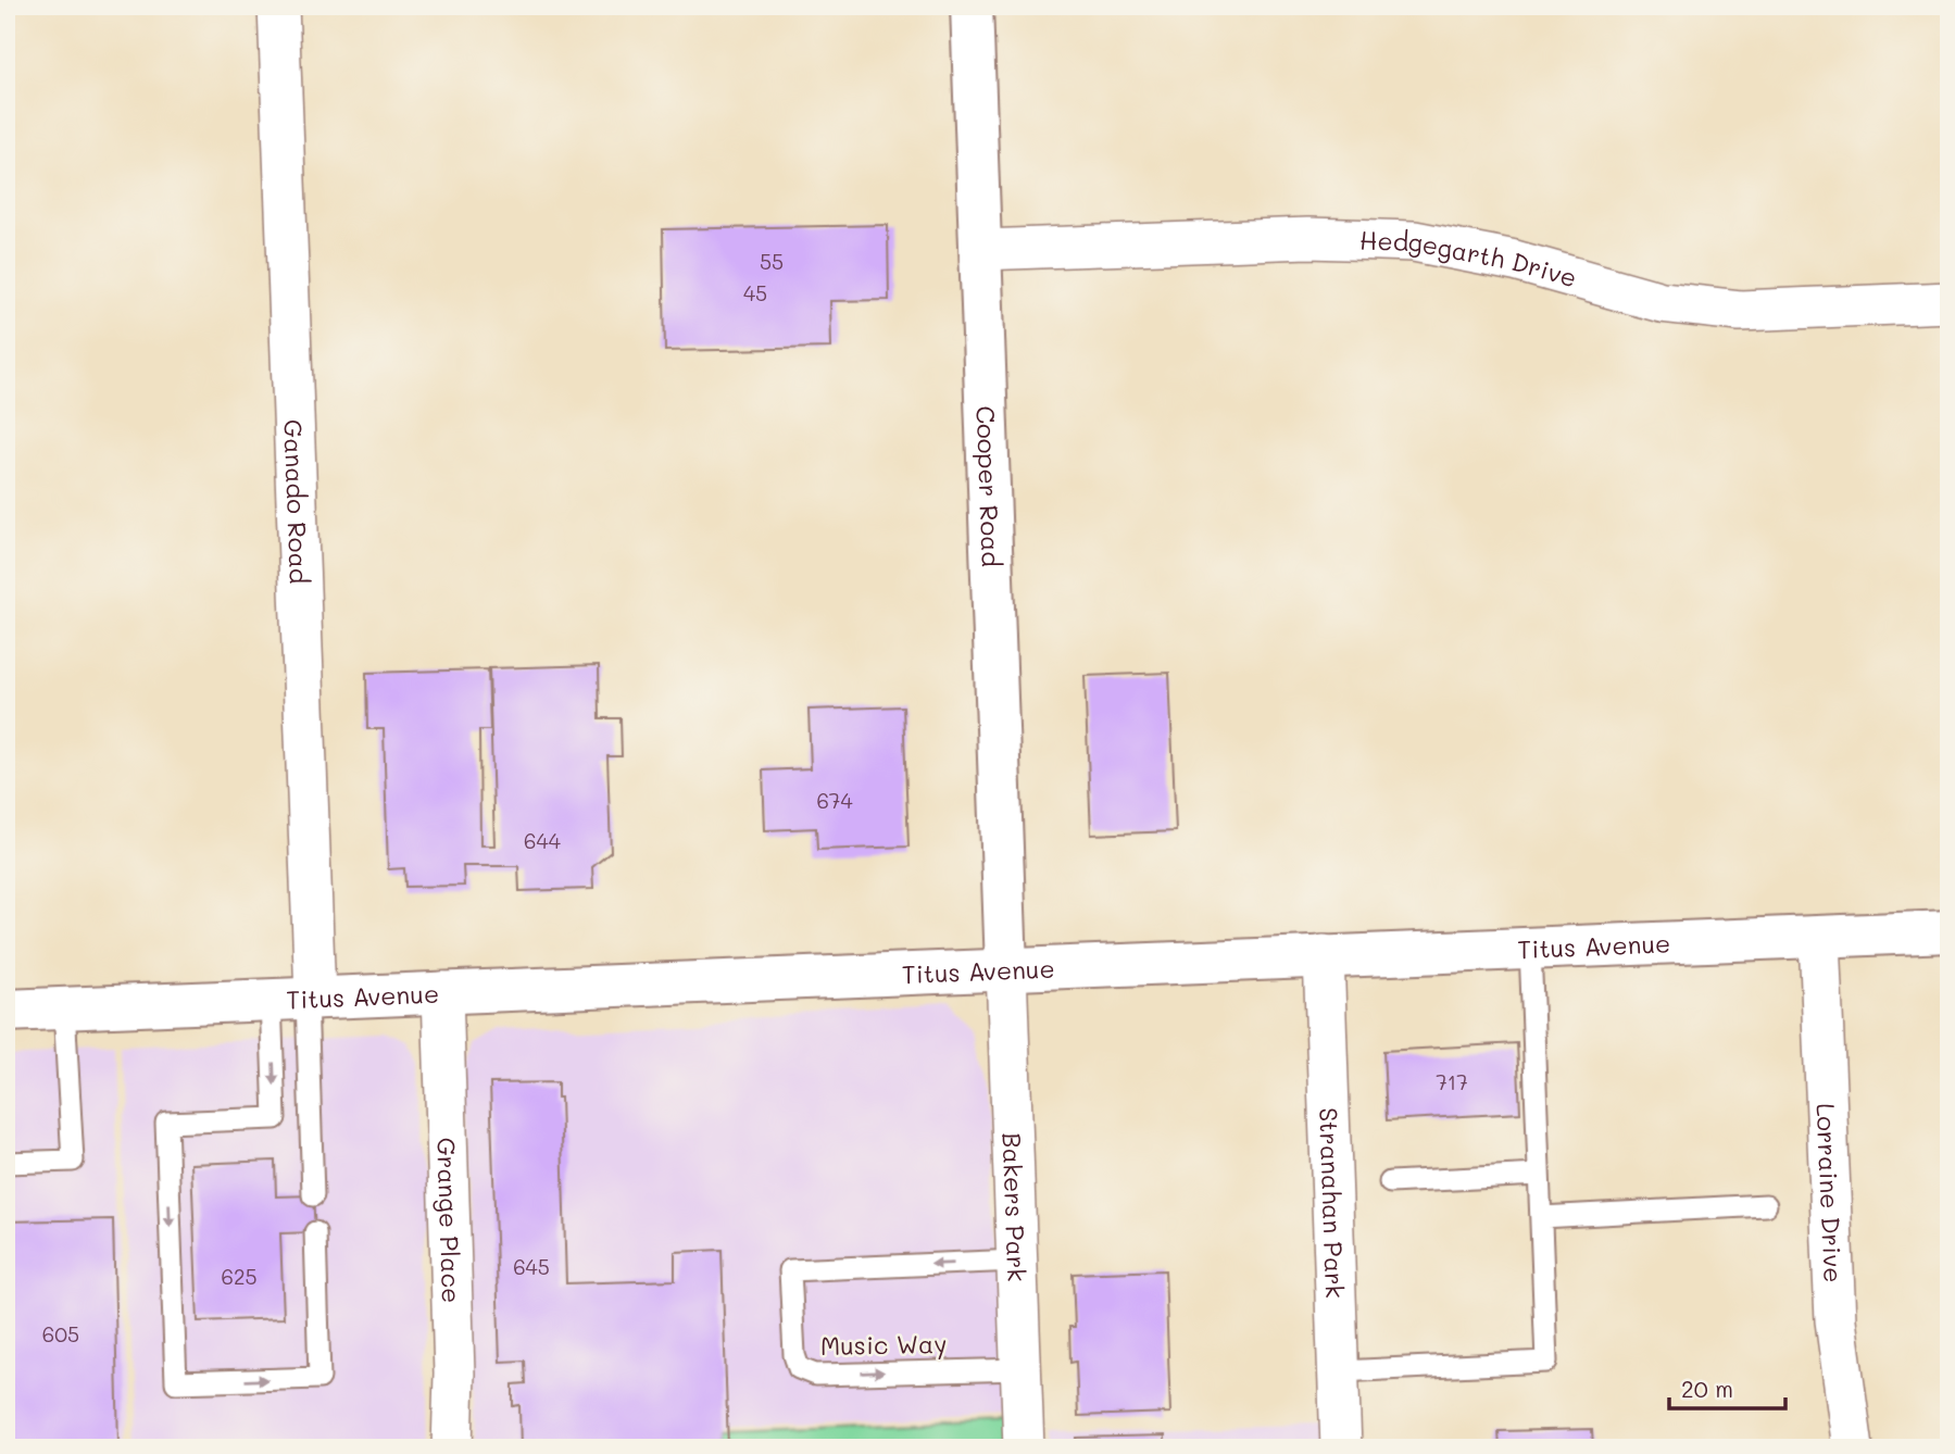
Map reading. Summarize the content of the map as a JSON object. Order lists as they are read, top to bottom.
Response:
{
  "streets": {
    "main road": ["Cooper Road", "Titus Avenue"],
    "street": [
      "Hedgegarth Drive",
      "Ganado Road",
      "Lorraine Drive",
      "Stranahan Park",
      "Bakers Park",
      "Grange Place"
    ],
    "lane": ["Music Way"]
  },
  "crossings": [
    ["Hedgegarth Drive", "Cooper Road"],
    ["Cooper Road", "Titus Avenue"],
    ["Cooper Road", "Bakers Park"],
    ["Ganado Road", "Titus Avenue"],
    ["Titus Avenue", "Lorraine Drive"],
    ["Titus Avenue", "Stranahan Park"],
    ["Titus Avenue", "Bakers Park"],
    ["Titus Avenue", "Grange Place"],
    ["Bakers Park", "Music Way"]
  ],
  "house_numbers": [
    "55",
    "45",
    "674",
    "644",
    "717",
    "645",
    "625",
    "605"
  ],
  "scale_bar": "20 m"
}
